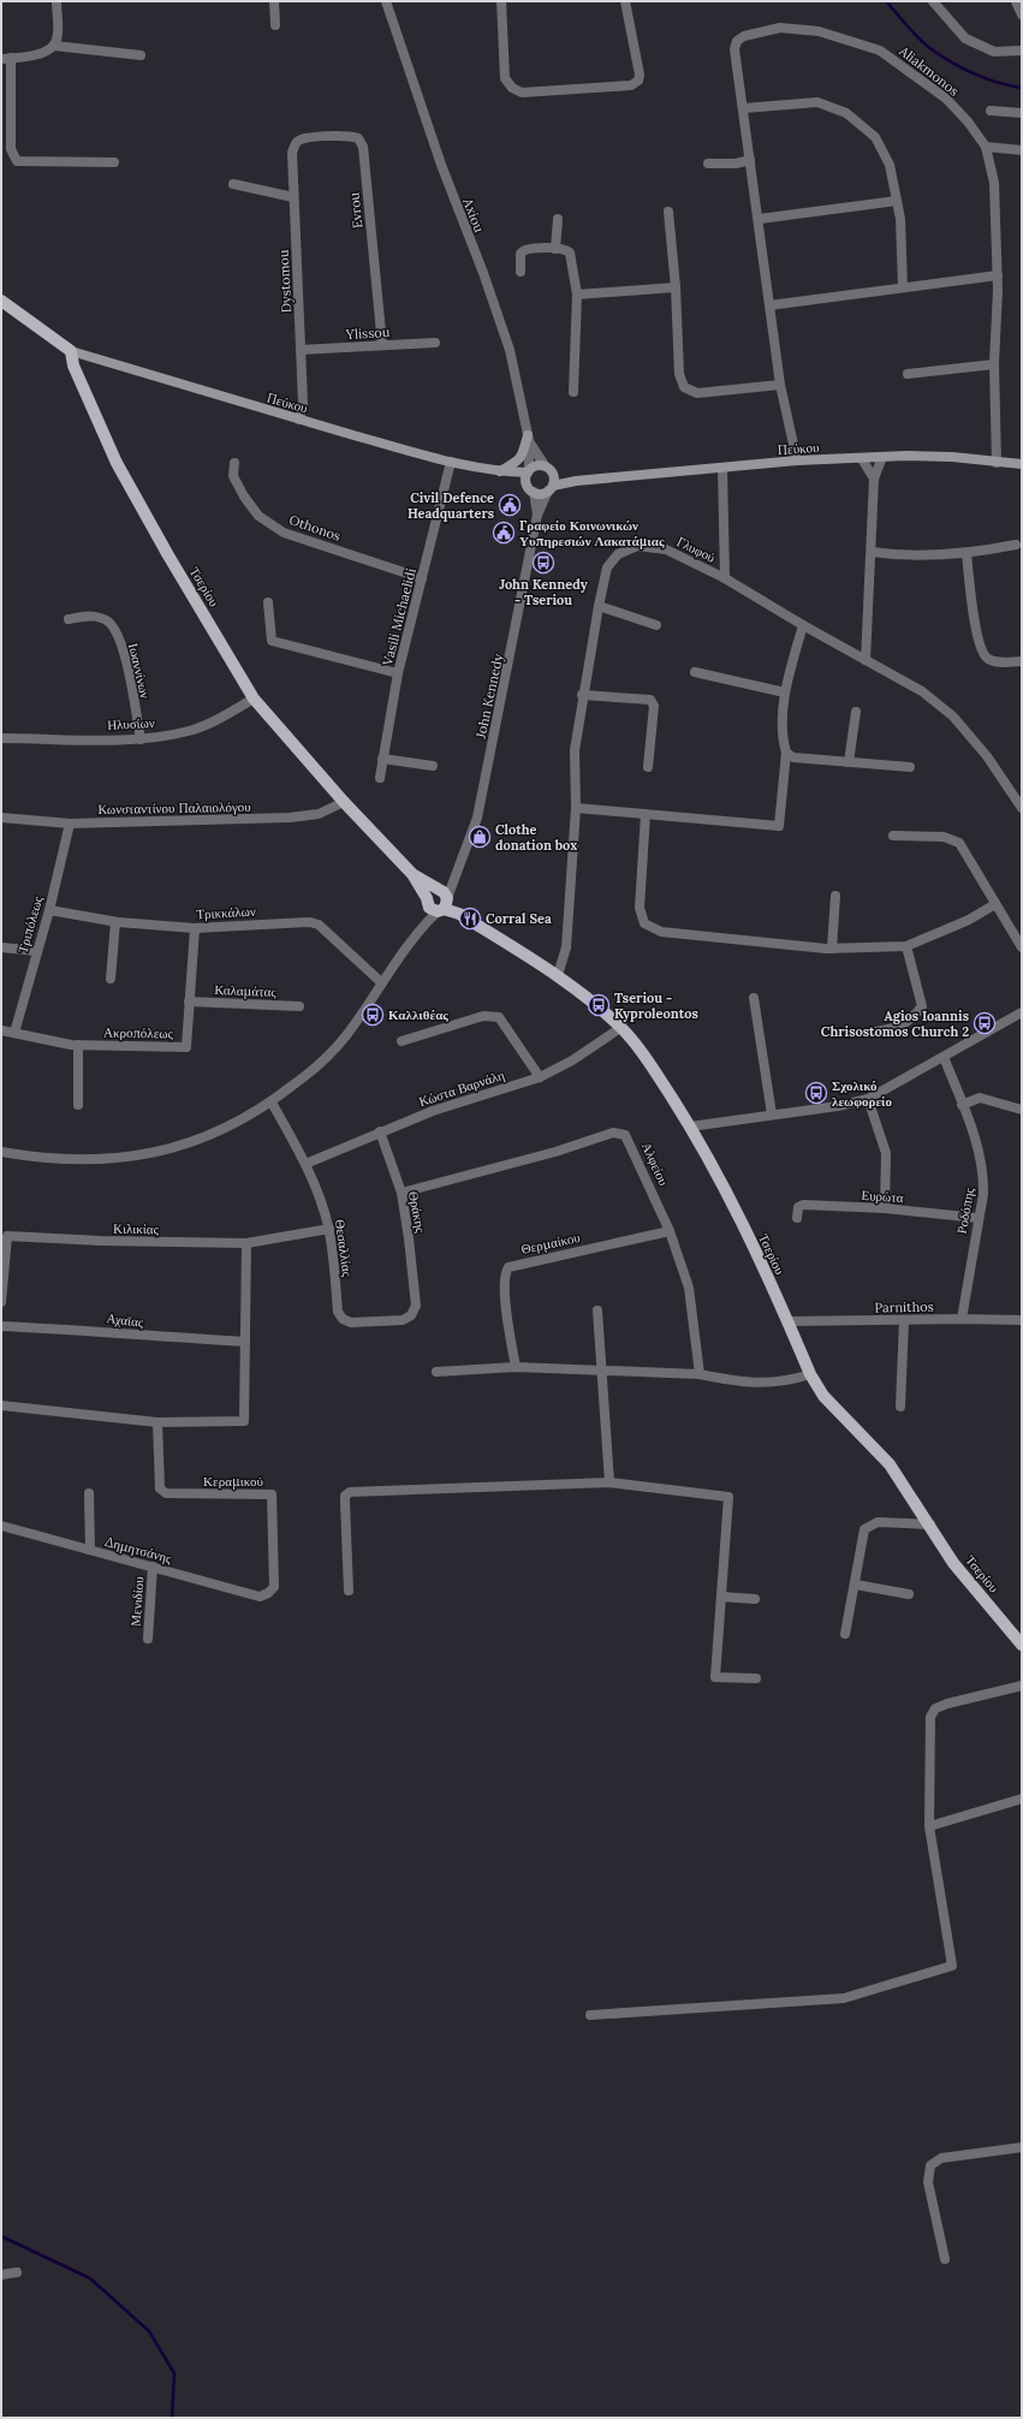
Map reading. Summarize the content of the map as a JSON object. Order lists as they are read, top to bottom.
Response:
{
  "streets": {
    "main road": ["Πεύκου", "Τσερίου"],
    "street": [
      "Aliakmonos",
      "Evrou",
      "Axiou",
      "Dystomou",
      "Ylissou",
      "Othonos",
      "Γλυφού",
      "Vasili Michaelidi",
      "Ιωαννίνων",
      "John Kennedy",
      "Ηλυσίων",
      "Κωνσταντίνου Παλαιολόγου",
      "Τρικκάλων",
      "Τριπόλεως",
      "Καλαμάτας",
      "Ακροπόλεως",
      "Κώστα Βαρνάλη",
      "Αλφείου",
      "Ευρώτα",
      "Ροδόπης",
      "Θράκης",
      "Κιλικίας",
      "Θερμαίκου",
      "Θεσαλλίας",
      "Parnithos",
      "Αχαϊας",
      "Κεραμικού",
      "Δημητσάνης",
      "Μενιδίου"
    ]
  },
  "crossings": [
    ["Aliakmonos", "Πεύκου"],
    ["Evrou", "Dystomou"],
    ["Evrou", "Ylissou"],
    ["Axiou", "Πεύκου"],
    ["Dystomou", "Ylissou"],
    ["Dystomou", "Πεύκου"],
    ["Πεύκου", "Τσερίου"],
    ["Πεύκου", "Vasili Michaelidi"],
    ["Othonos", "Vasili Michaelidi"],
    ["Γλυφού", "Τσερίου"],
    ["Τσερίου", "John Kennedy"],
    ["Τσερίου", "Ηλυσίων"],
    ["Τσερίου", "Κωνσταντίνου Παλαιολόγου"],
    ["Τσερίου", "Κώστα Βαρνάλη"],
    ["Τσερίου", "Parnithos"],
    ["Ιωαννίνων", "Ηλυσίων"],
    ["John Kennedy", "Τρικκάλων"],
    ["Κωνσταντίνου Παλαιολόγου", "Τριπόλεως"],
    ["Τρικκάλων", "Τριπόλεως"],
    ["Τρικκάλων", "Ακροπόλεως"],
    ["Τριπόλεως", "Ακροπόλεως"],
    ["Καλαμάτας", "Ακροπόλεως"],
    ["Κώστα Βαρνάλη", "Θράκης"],
    ["Κώστα Βαρνάλη", "Θεσαλλίας"],
    ["Αλφείου", "Θράκης"],
    ["Αλφείου", "Θερμαίκου"],
    ["Ευρώτα", "Ροδόπης"],
    ["Ροδόπης", "Parnithos"],
    ["Θράκης", "Θεσαλλίας"],
    ["Κιλικίας", "Θεσαλλίας"],
    ["Κεραμικού", "Δημητσάνης"],
    ["Δημητσάνης", "Μενιδίου"]
  ],
  "places": {
    "public building": ["Civil Defence Headquarters", "Γραφείο Κοινωνικών Υυπηρεσιών Λακατάμιας"],
    "bus stop": [
      "John Kennedy - Tseriou",
      "Tseriou - Kyproleontos",
      "Καλλιθέας",
      "Agios Ioannis Chrisostomos Church 2",
      "Σχολικό λεωφορείο"
    ],
    "shop": ["Clothe donation box"],
    "restaurant": ["Corral Sea"]
  }
}
